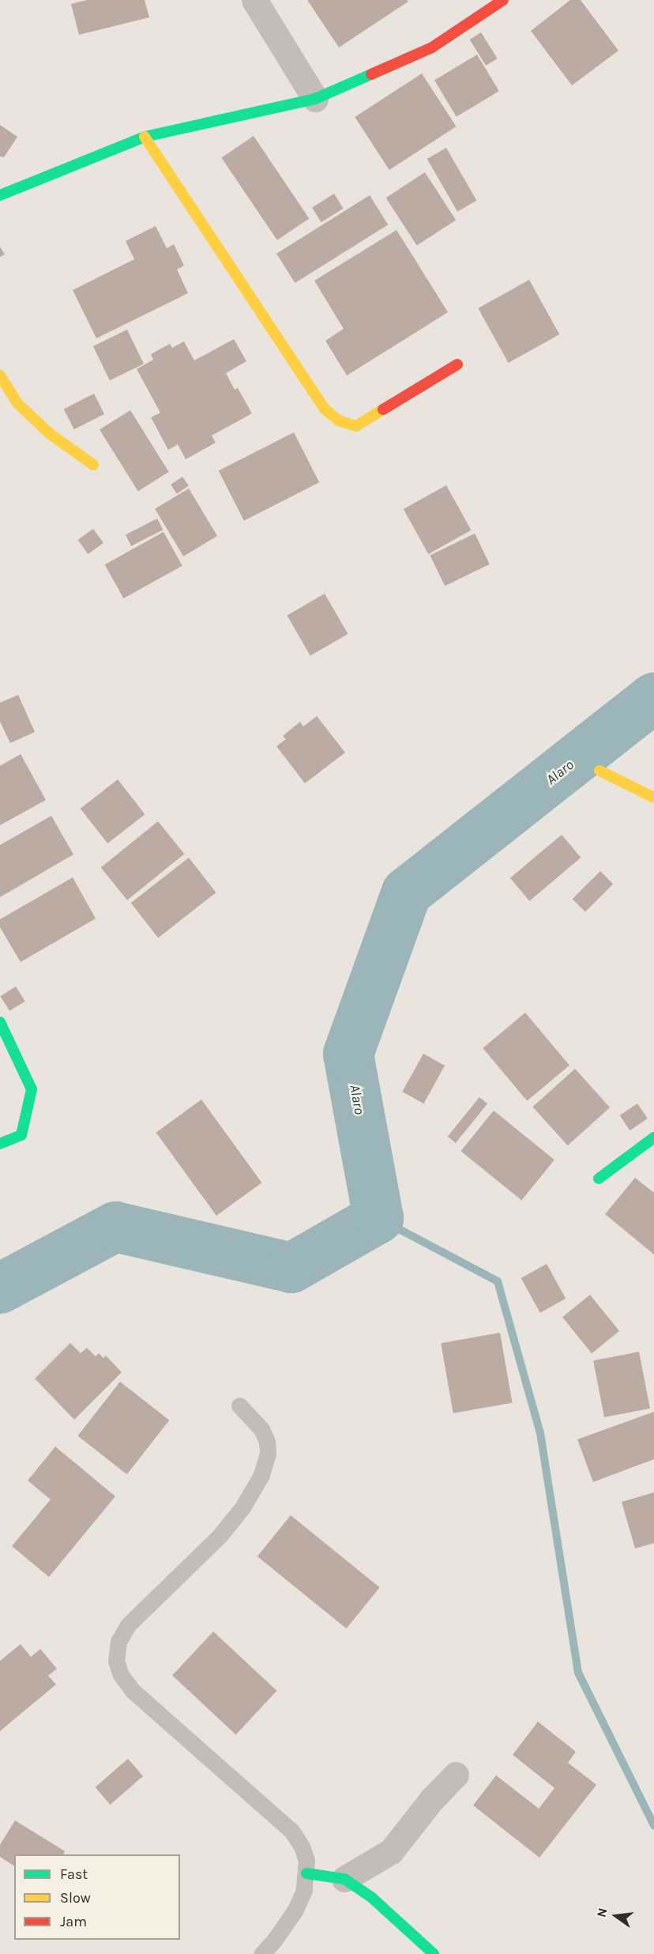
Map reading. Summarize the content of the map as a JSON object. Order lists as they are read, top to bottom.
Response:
{
  "water": ["Alaro"],
  "legend": ["Fast", "Slow", "Jam"],
  "north": "left"
}
